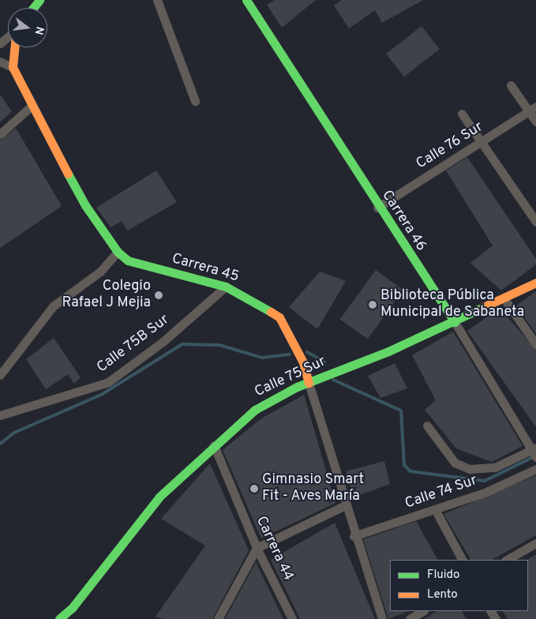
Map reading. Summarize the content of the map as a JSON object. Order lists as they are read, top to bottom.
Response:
{
  "streets": {
    "street": [
      "Calle 76 Sur",
      "Carrera 46",
      "Carrera 45",
      "Calle 75B Sur",
      "Calle 75 Sur",
      "Calle 74 Sur",
      "Carrera 44"
    ]
  },
  "crossings": [
    ["Calle 76 Sur", "Carrera 46"],
    ["Carrera 46", "Calle 75 Sur"],
    ["Carrera 46", "Calle 74 Sur"],
    ["Carrera 45", "Calle 75B Sur"],
    ["Carrera 45", "Calle 75 Sur"],
    ["Carrera 45", "Calle 74 Sur"],
    ["Calle 75 Sur", "Carrera 44"]
  ],
  "places": ["Colegio Rafael J Mejia", "Biblioteca Pública Municipal de Sabaneta", "Gimnasio Smart Fit - Aves María"],
  "legend": ["Fluido", "Lento"],
  "north": "right"
}
